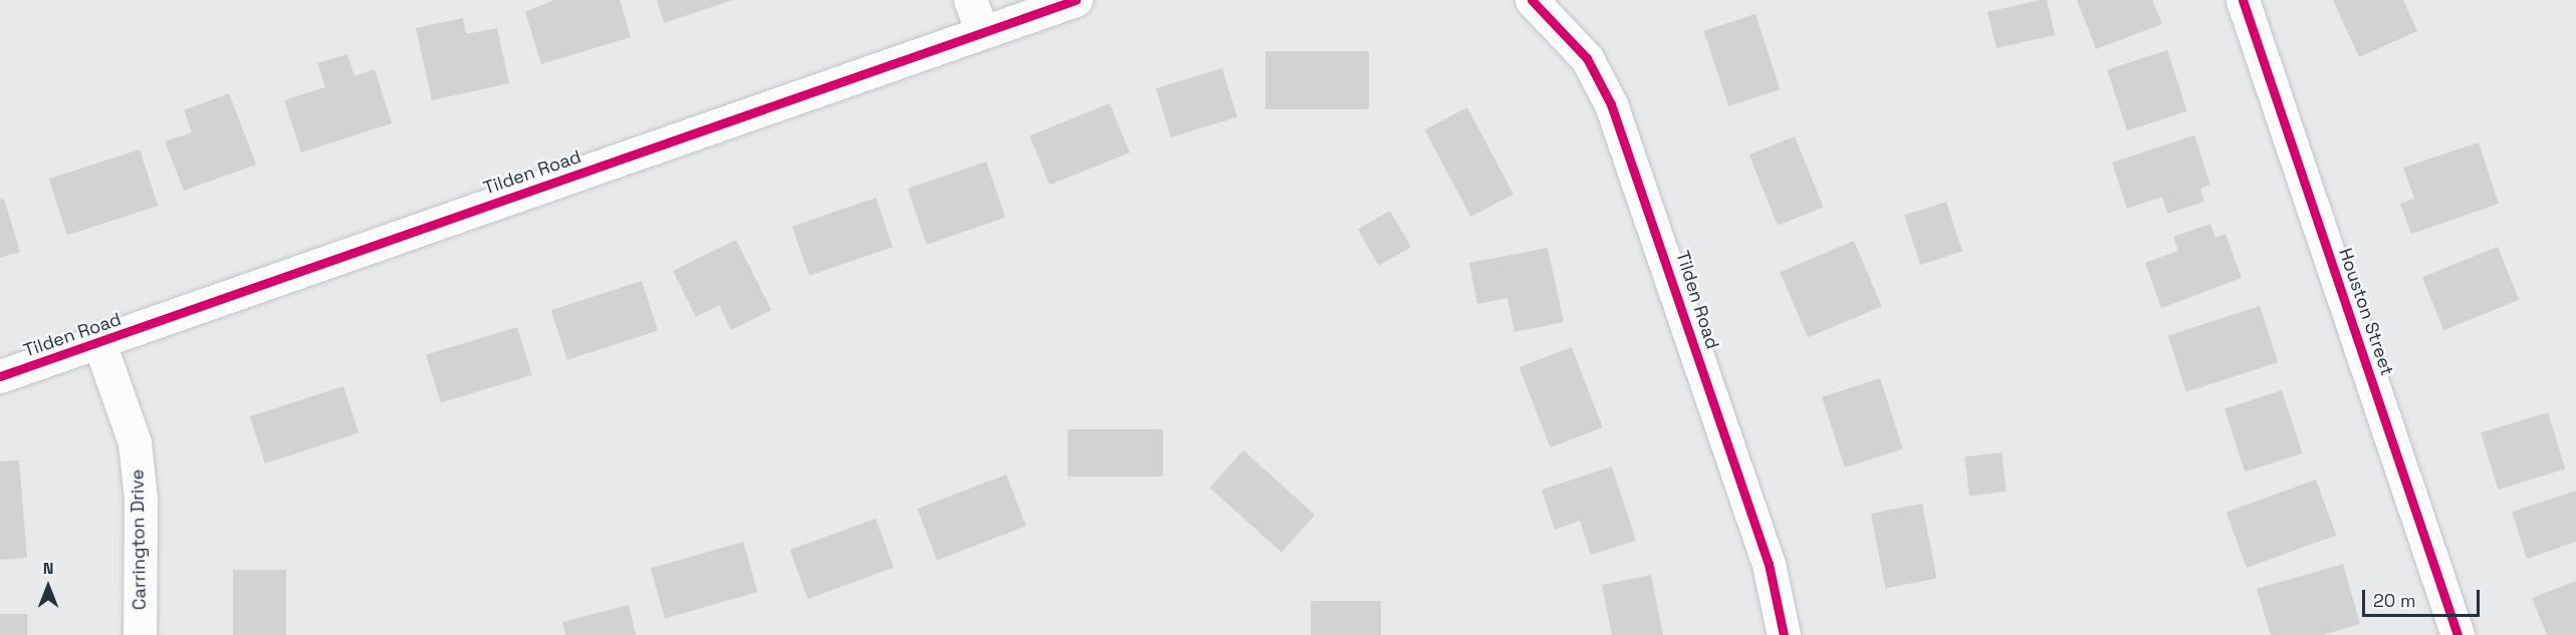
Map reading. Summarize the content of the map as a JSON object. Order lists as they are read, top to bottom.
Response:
{
  "streets": {
    "street": ["Tilden Road", "Houston Street", "Carrington Drive"]
  },
  "crossings": [
    ["Tilden Road", "Carrington Drive"]
  ],
  "scale_bar": "20 m",
  "north": "top"
}
